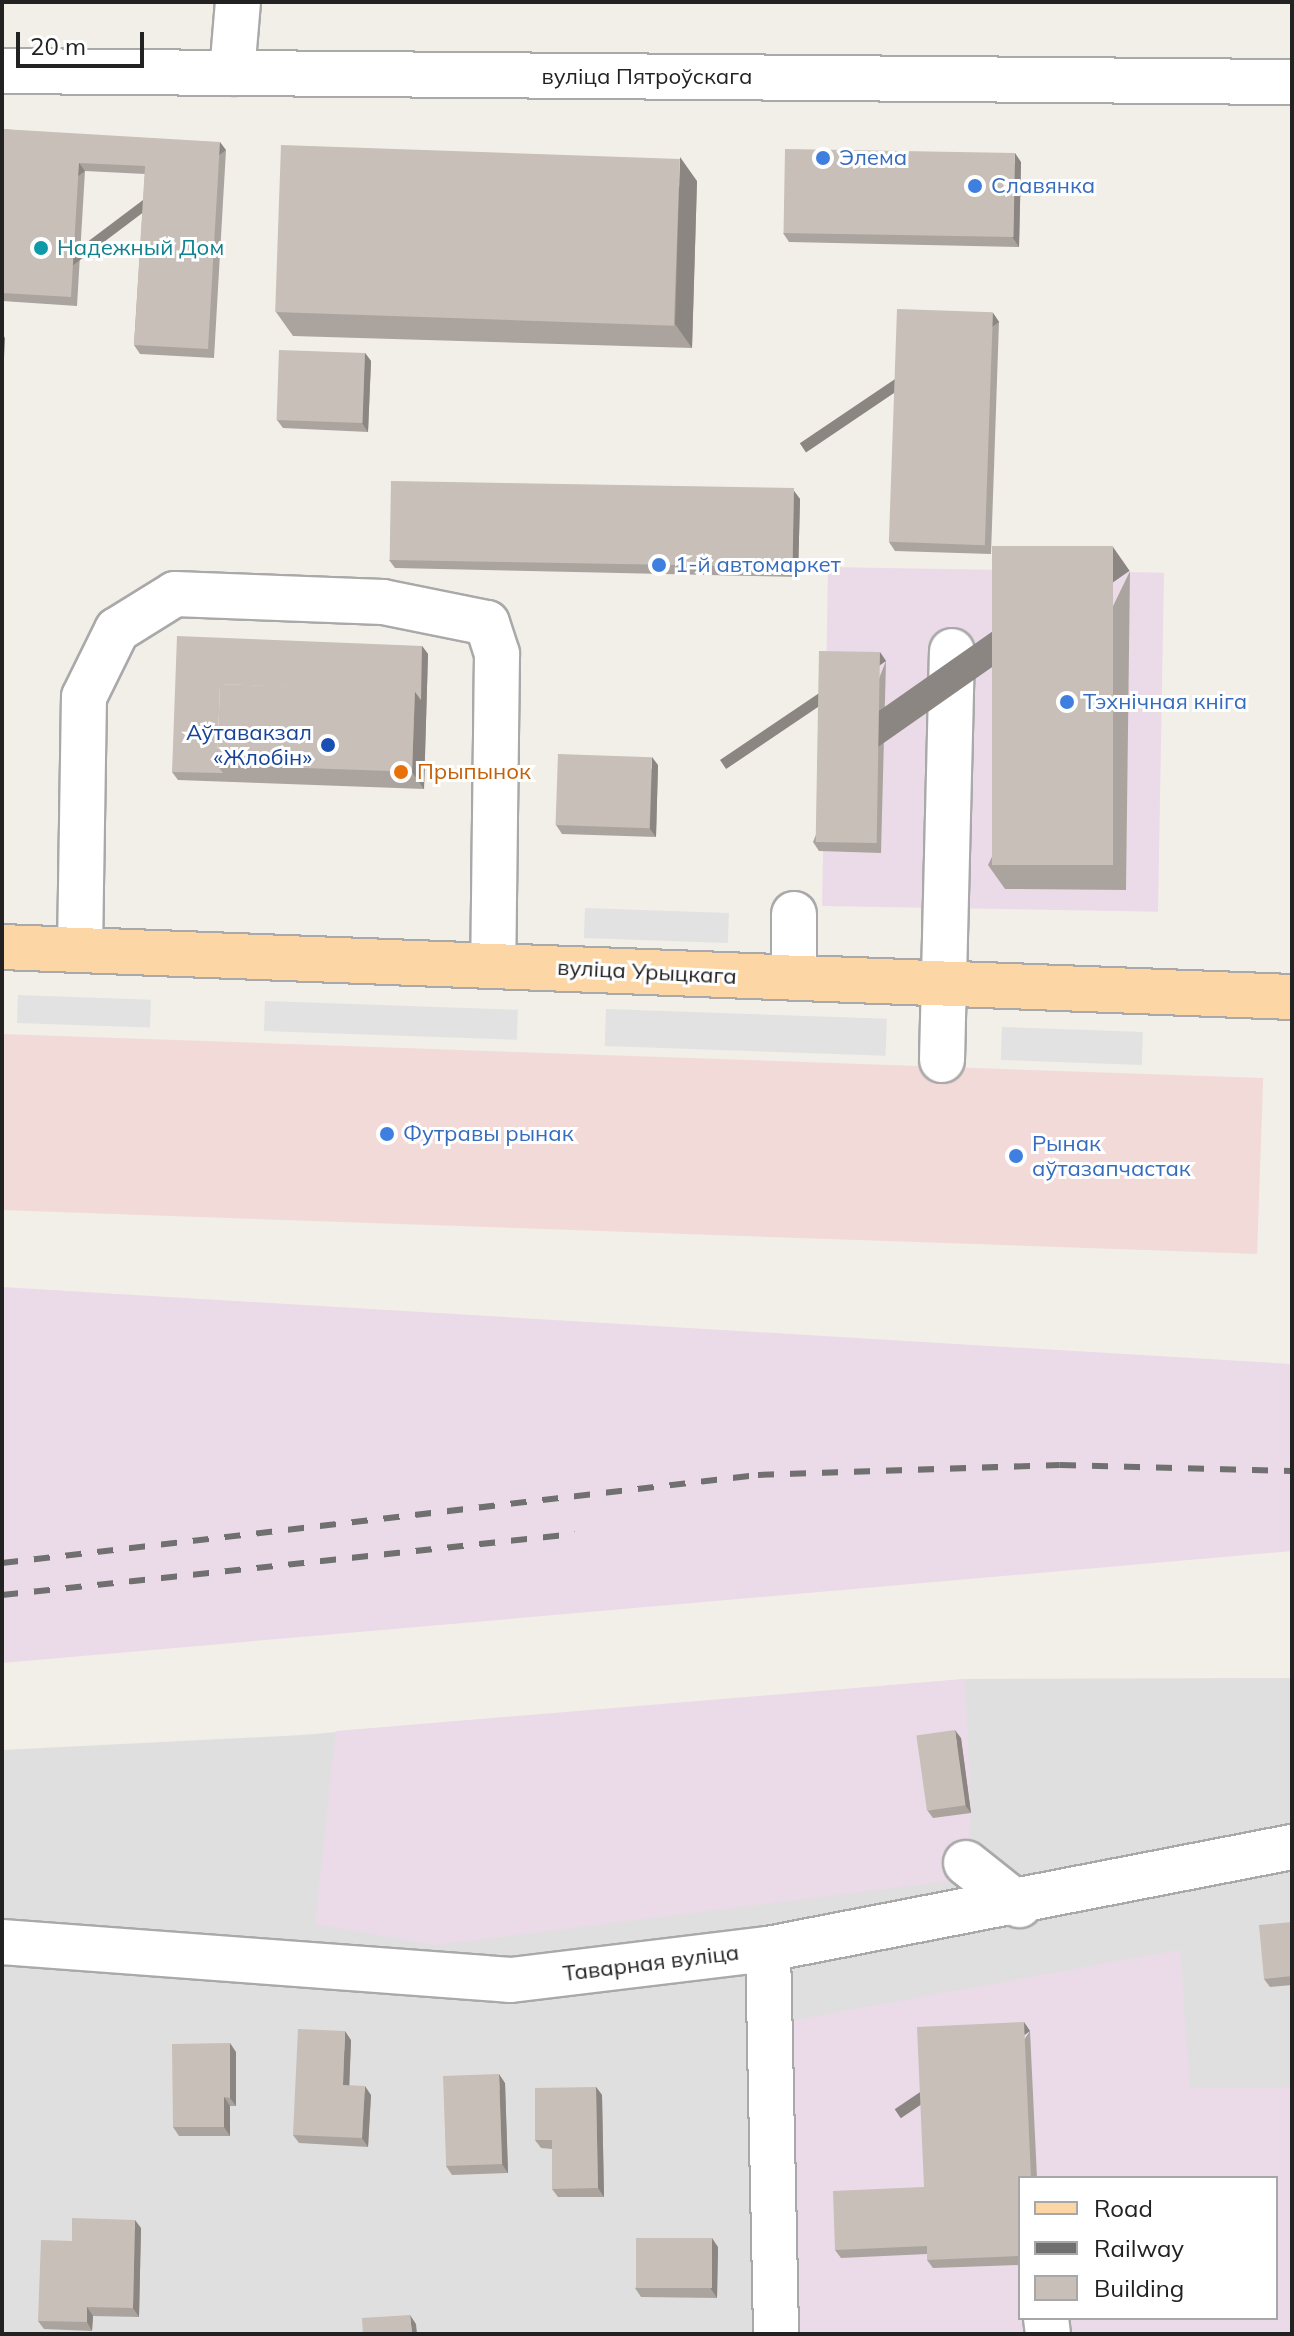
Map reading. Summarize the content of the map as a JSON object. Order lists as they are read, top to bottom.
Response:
{
  "streets": {
    "main road": ["вуліца Урыцкага"],
    "street": ["вуліца Пятроўскага", "Таварная вуліца"]
  },
  "places": [
    "Элема",
    "Славянка",
    "Надежный Дом",
    "1-й автомаркет",
    "Тэхнічная кніга",
    "Аўтавакзал «Жлобін»",
    "Прыпынок",
    "Футравы рынак",
    "Рынак аўтазапчастак"
  ],
  "legend": ["Road", "Railway", "Building"],
  "scale_bar": "20 m"
}
